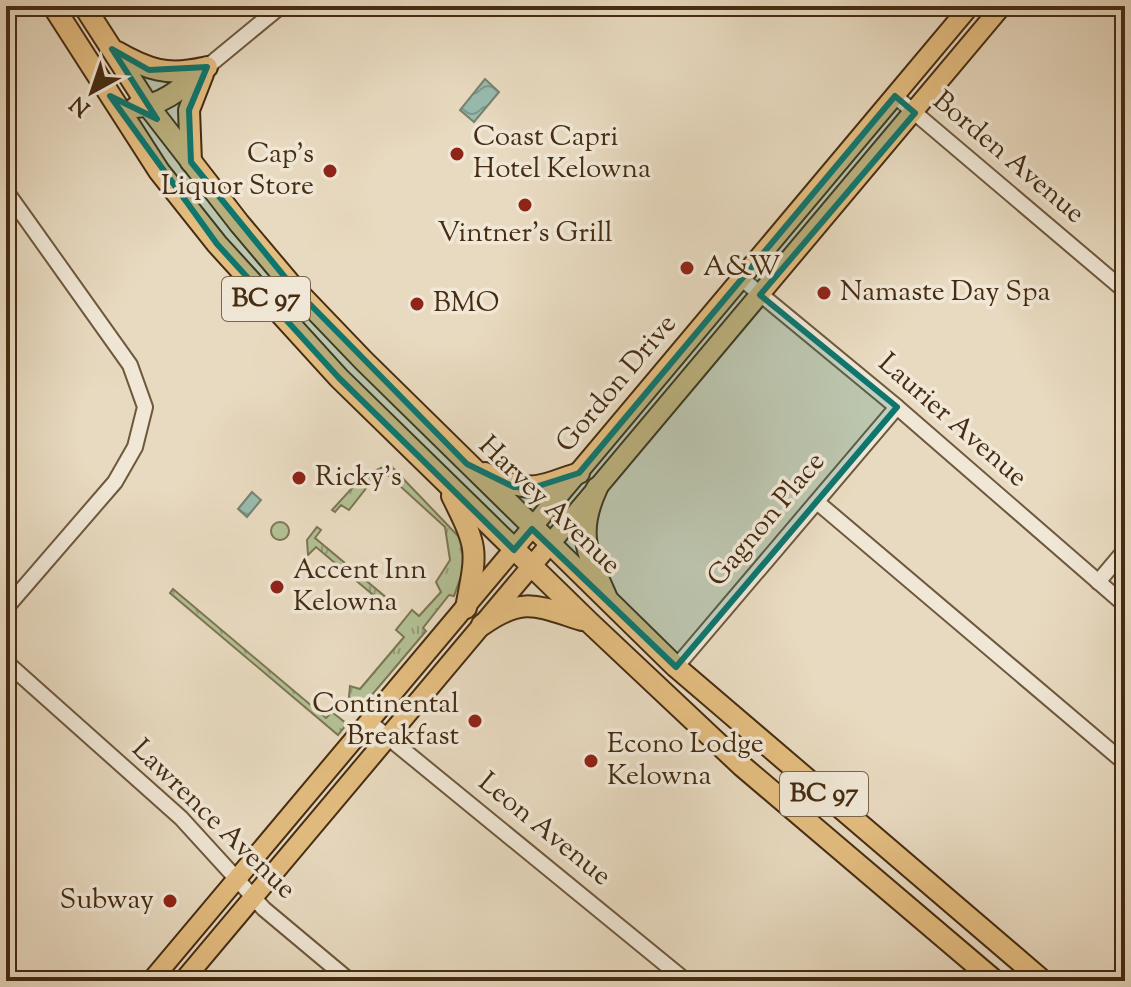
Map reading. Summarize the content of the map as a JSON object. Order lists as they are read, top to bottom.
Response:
{
  "streets": {
    "highway": ["BC 97", "Harvey Avenue"],
    "main road": ["Gordon Drive"],
    "street": [
      "Borden Avenue",
      "Laurier Avenue",
      "Gagnon Place",
      "Lawrence Avenue",
      "Leon Avenue"
    ]
  },
  "crossings": [
    ["Borden Avenue", "Gordon Drive"],
    ["Gordon Drive", "Laurier Avenue"],
    ["Gordon Drive", "Harvey Avenue"],
    ["Gordon Drive", "Lawrence Avenue"],
    ["Gordon Drive", "Leon Avenue"],
    ["Laurier Avenue", "Gagnon Place"],
    ["Harvey Avenue", "Gagnon Place"]
  ],
  "places": [
    "Coast Capri Hotel Kelowna",
    "Cap's Liquor Store",
    "Vintner's Grill",
    "A&W",
    "Namaste Day Spa",
    "BMO",
    "Ricky's",
    "Accent Inn Kelowna",
    "Continental Breakfast",
    "Econo Lodge Kelowna",
    "Subway"
  ],
  "north": "bottom left"
}
